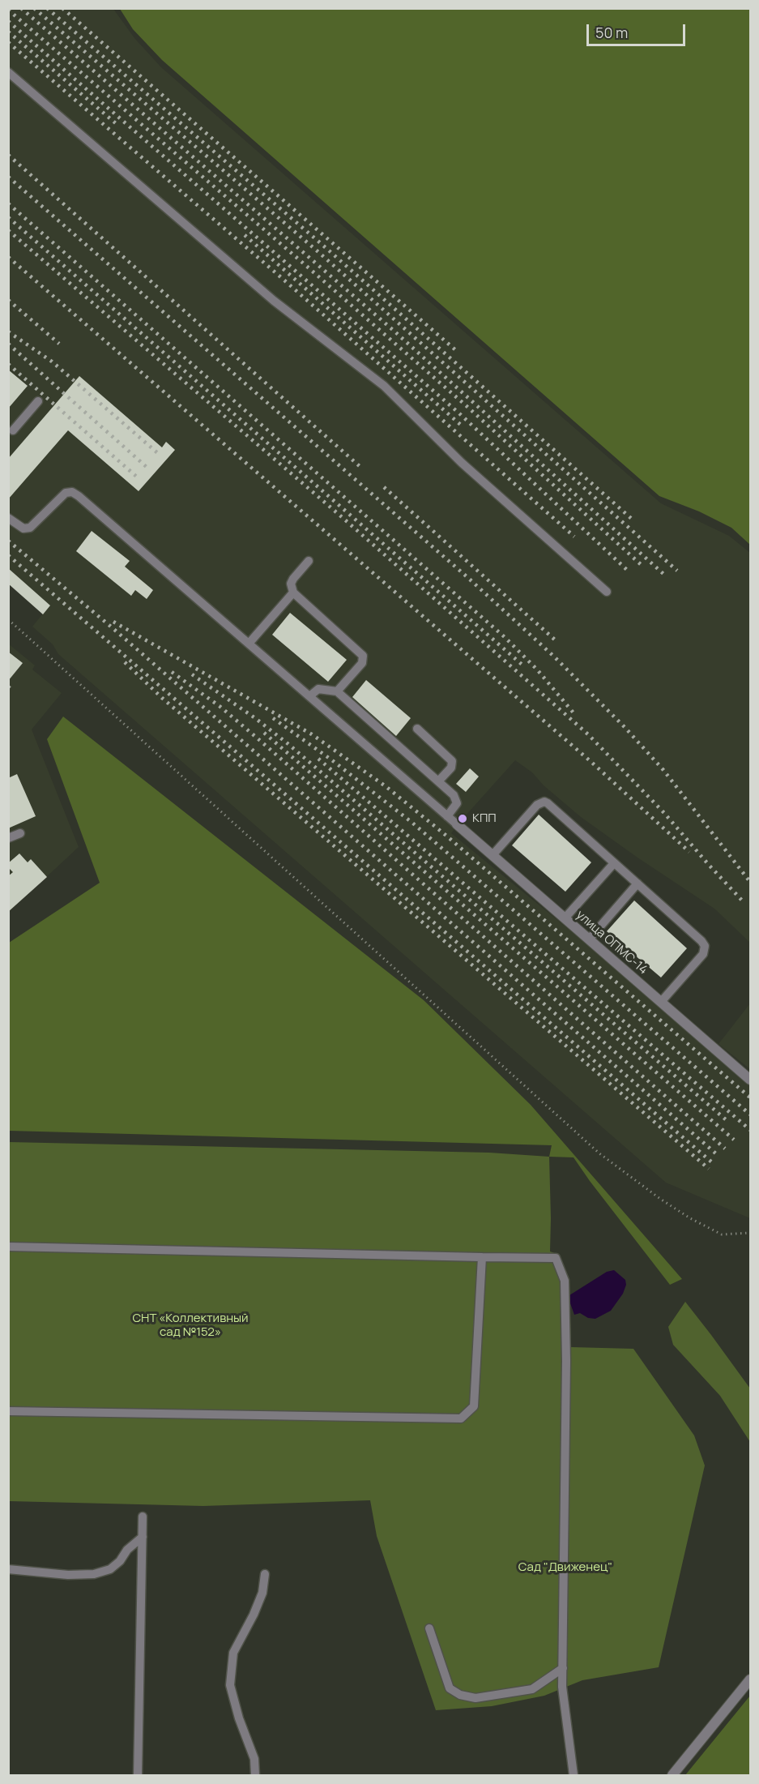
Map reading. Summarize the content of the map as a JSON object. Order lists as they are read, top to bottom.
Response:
{
  "streets": {
    "street": ["улица ОПМС-14"]
  },
  "parks": ["СНТ «Коллективный сад №152»", "Сад \"Движенец\""],
  "places": ["КПП"],
  "scale_bar": "50 m"
}
